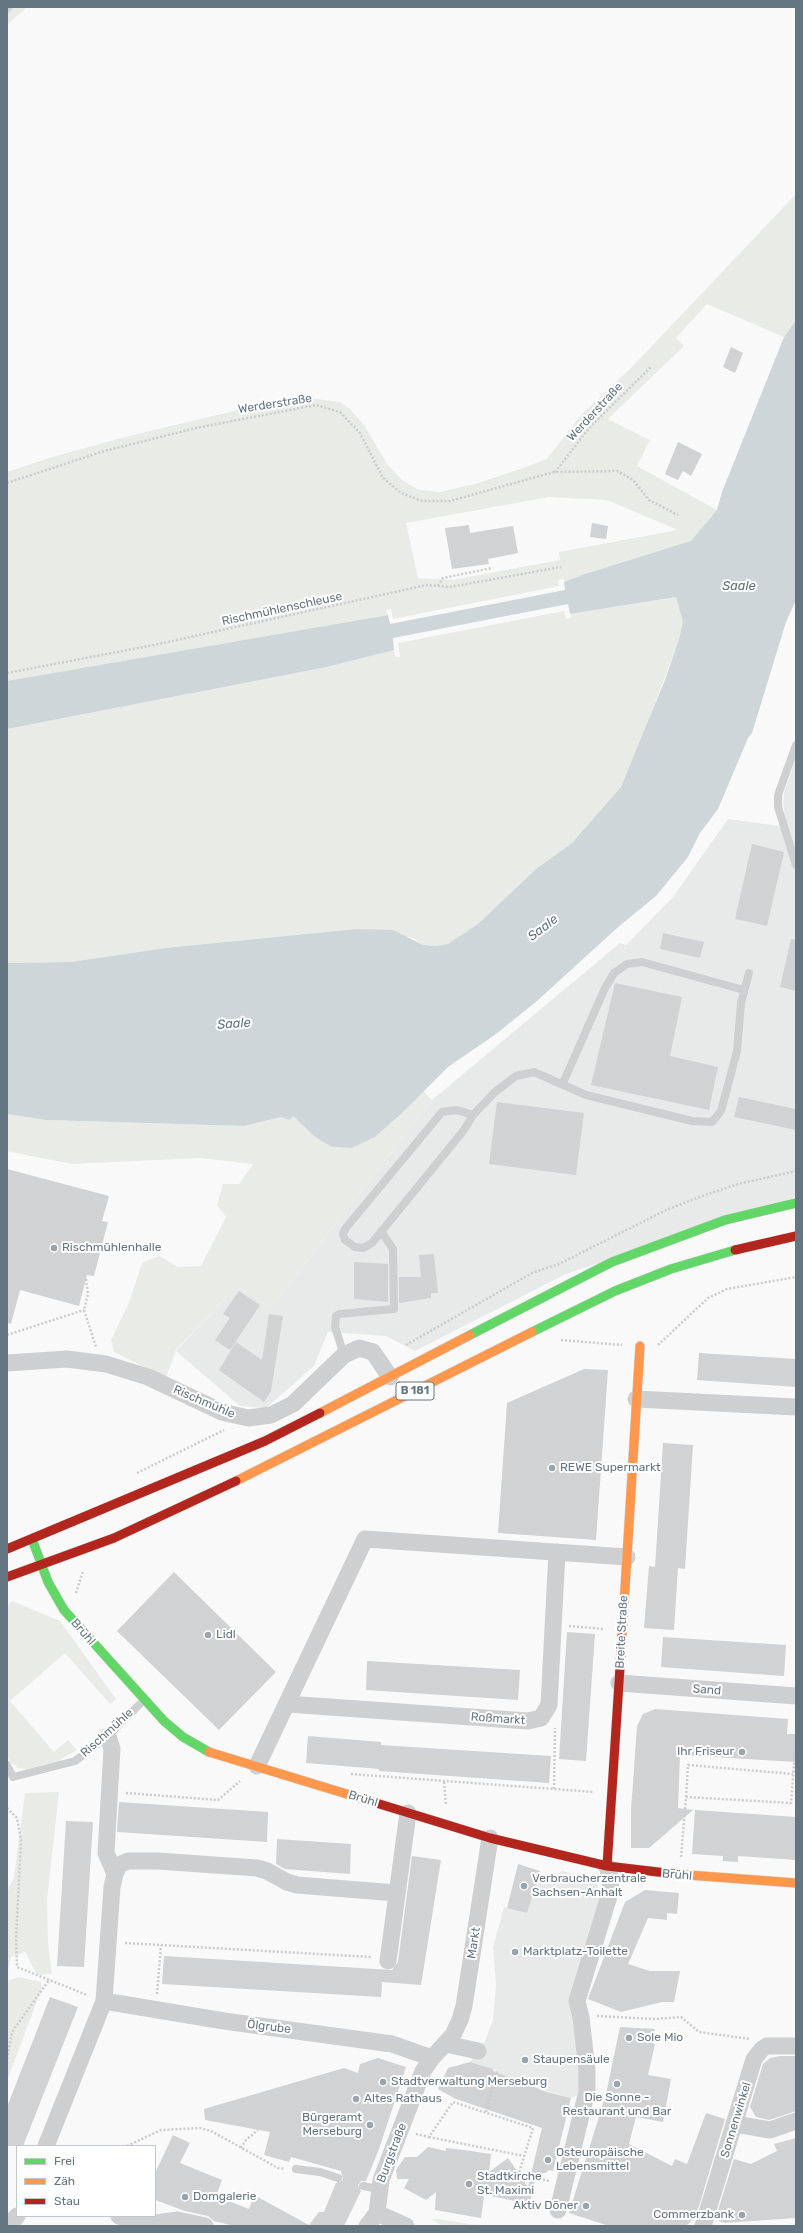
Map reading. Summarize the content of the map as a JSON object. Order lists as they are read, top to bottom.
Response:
{
  "streets": {
    "main road": ["B 181", "Brühl", "Breite Straße"],
    "street": [
      "Rischmühle",
      "Sand",
      "Roßmarkt",
      "Markt",
      "Ölgrube",
      "Sonnenwinkel",
      "Burgstraße"
    ],
    "path": ["Werderstraße", "Rischmühlenschleuse"]
  },
  "crossings": [
    ["B 181", "Rischmühle"],
    ["B 181", "Brühl"],
    ["Rischmühle", "Brühl"],
    ["Brühl", "Breite Straße"],
    ["Brühl", "Markt"],
    ["Breite Straße", "Sand"],
    ["Markt", "Ölgrube"],
    ["Markt", "Burgstraße"],
    ["Ölgrube", "Burgstraße"]
  ],
  "water": ["Saale"],
  "places": [
    "Rischmühlenhalle",
    "REWE Supermarkt",
    "Lidl",
    "Ihr Friseur",
    "Verbraucherzentrale Sachsen-Anhalt",
    "Marktplatz-Toilette",
    "Sole Mio",
    "Staupensäule",
    "Stadtverwaltung Merseburg",
    "Die Sonne - Restaurant und Bar",
    "Altes Rathaus",
    "Bürgeramt Merseburg",
    "Osteuropäische Lebensmittel",
    "Stadtkirche St. Maximi",
    "Domgalerie",
    "Aktiv Döner",
    "Commerzbank"
  ],
  "legend": ["Frei", "Zäh", "Stau"]
}
